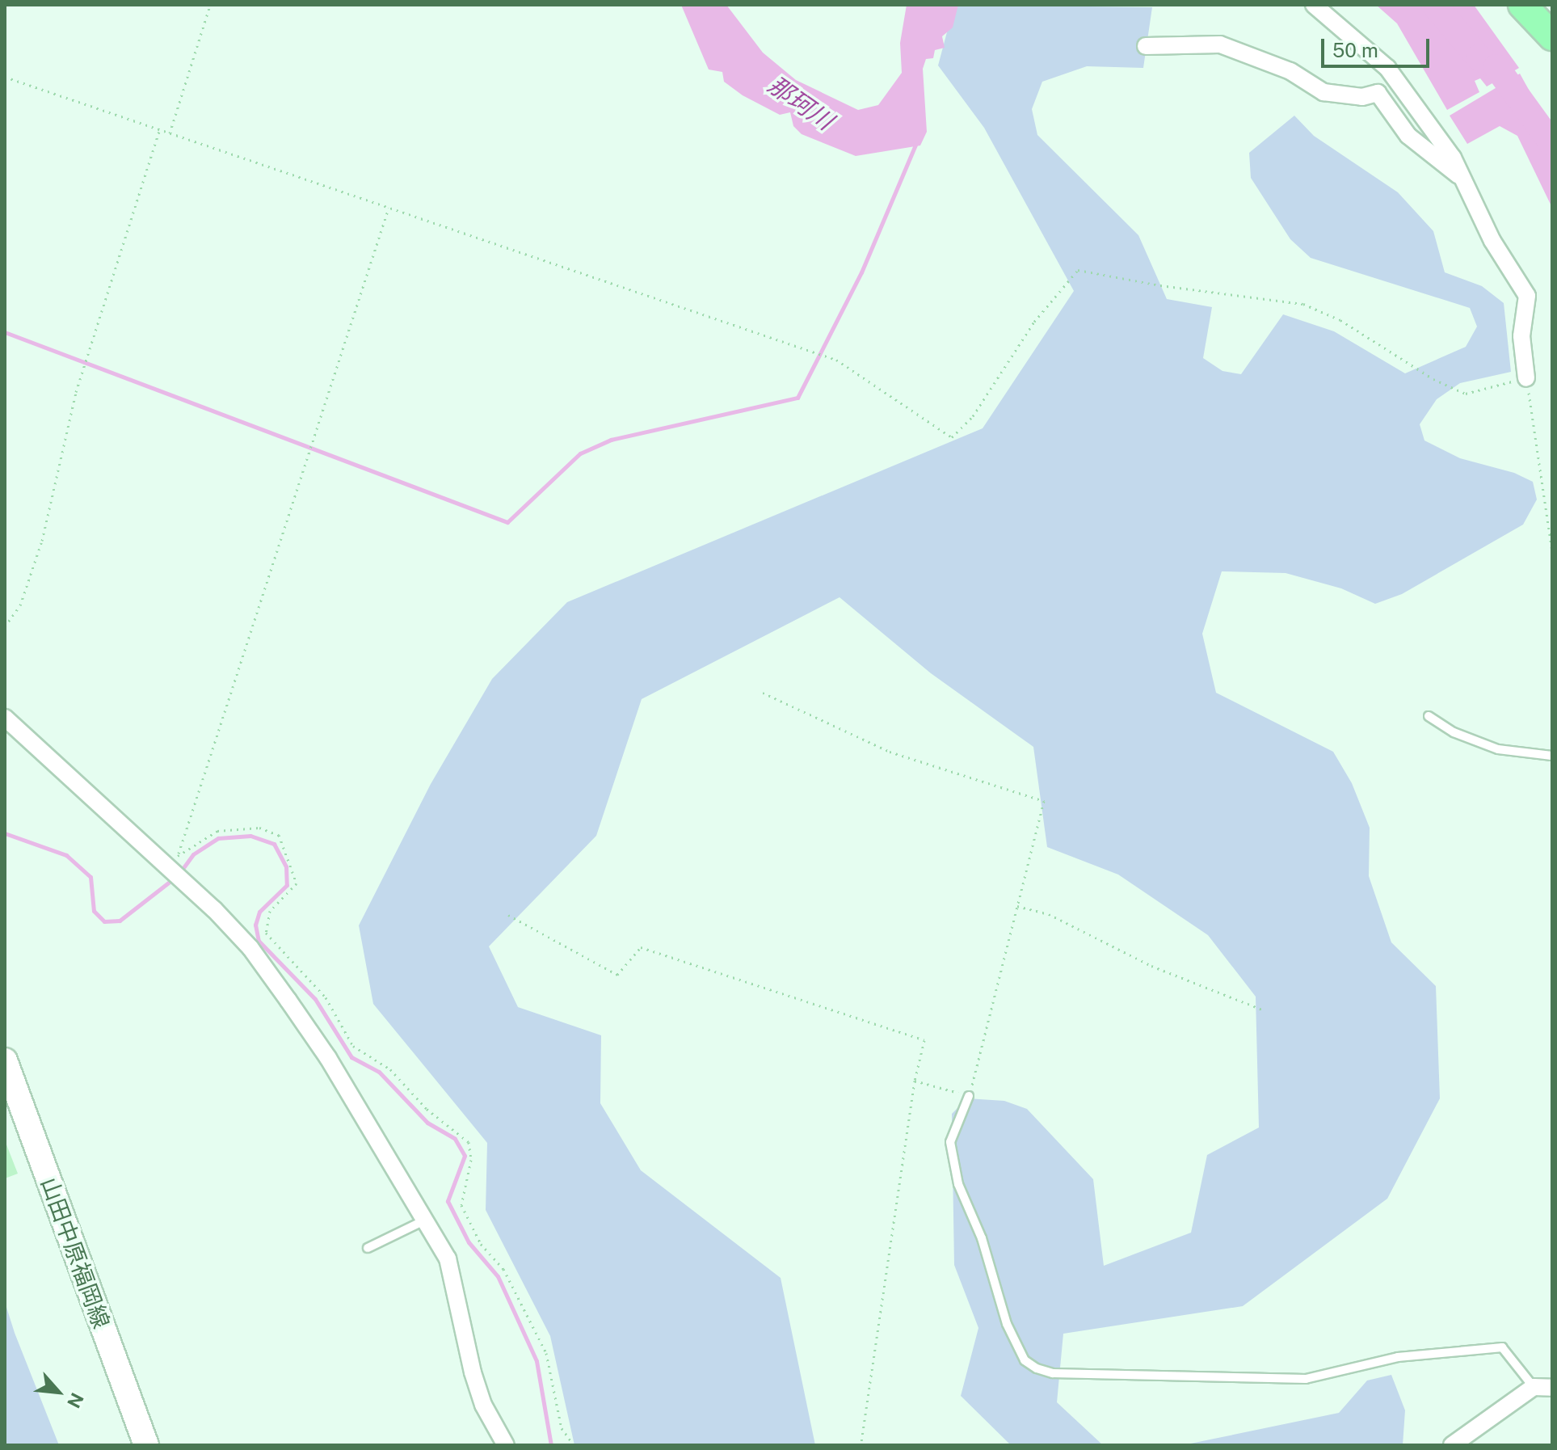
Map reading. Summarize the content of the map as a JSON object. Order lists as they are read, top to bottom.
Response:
{
  "streets": {
    "main road": ["山田中原福岡線"]
  },
  "water": ["那珂川"],
  "scale_bar": "50 m",
  "north": "bottom right"
}
